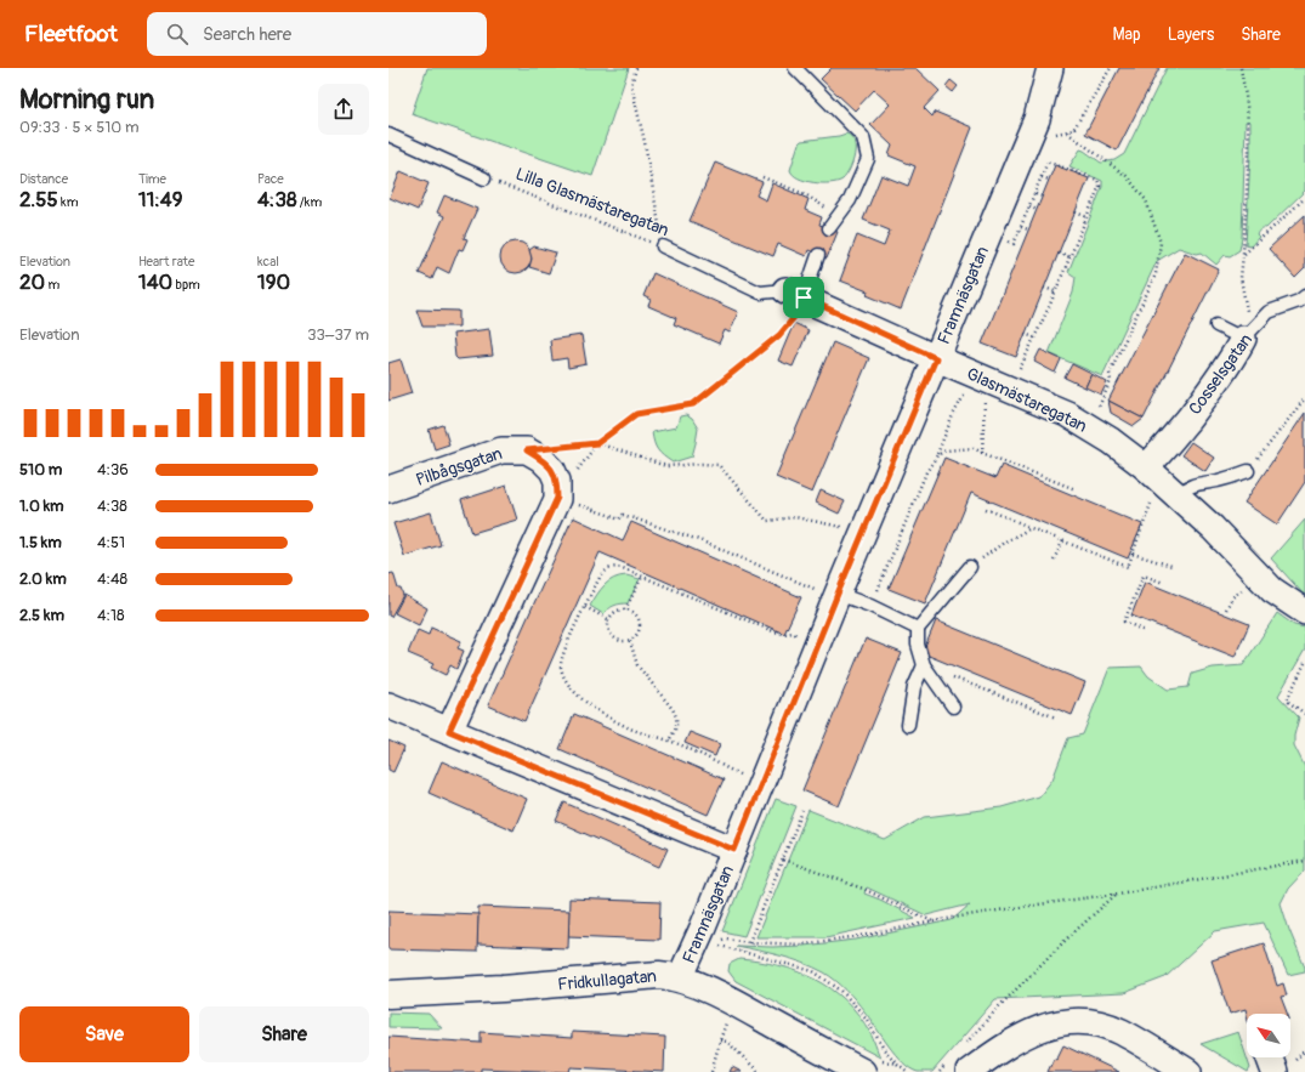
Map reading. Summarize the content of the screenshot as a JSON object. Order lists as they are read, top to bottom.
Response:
{
  "streets": {
    "street": [
      "Framnäsgatan",
      "Cosselsgatan",
      "Glasmästaregatan",
      "Pilbågsgatan",
      "Fridkullagatan"
    ],
    "lane": ["Lilla Glasmästaregatan"]
  },
  "crossings": [
    ["Lilla Glasmästaregatan", "Glasmästaregatan"],
    ["Framnäsgatan", "Glasmästaregatan"],
    ["Framnäsgatan", "Fridkullagatan"],
    ["Cosselsgatan", "Glasmästaregatan"]
  ],
  "north": "top left",
  "page": {
    "header": "Fleetfoot",
    "search": "Search here",
    "nav": ["Map", "Layers", "Share"],
    "heading": ["Morning run", "09:33 · 5 × 510 m"],
    "stats": [
      ["Distance", "2.55 km"],
      ["Time", "11:49"],
      ["Pace", "4:38 /km"],
      ["Elevation", "20 m"],
      ["Heart rate", "140 bpm"],
      ["kcal", "190"]
    ],
    "chart": ["Elevation", "33–37 m"],
    "list": [
      {
        "name": "510 m",
        "note": "4:36"
      },
      {
        "name": "1.0 km",
        "note": "4:38"
      },
      {
        "name": "1.5 km",
        "note": "4:51"
      },
      {
        "name": "2.0 km",
        "note": "4:48"
      },
      {
        "name": "2.5 km",
        "note": "4:18"
      }
    ],
    "buttons": ["Save", "Share"]
  }
}
